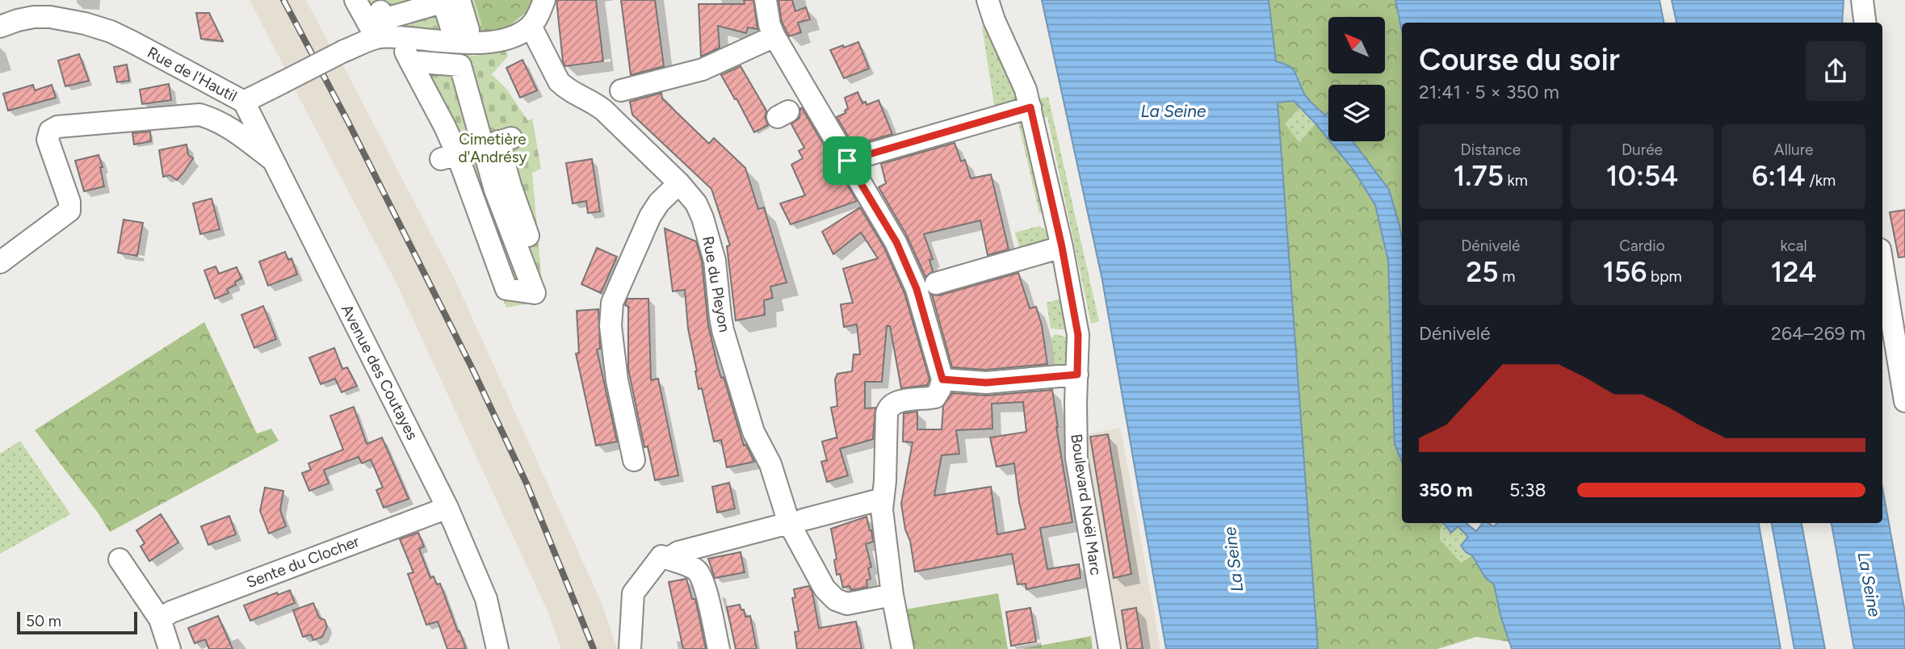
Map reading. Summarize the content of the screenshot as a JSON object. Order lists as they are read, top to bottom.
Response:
{
  "streets": {
    "street": [
      "Rue de l'Hautil",
      "Rue du Pleyon",
      "Avenue des Coutayes",
      "Boulevard Noël Marc",
      "Sente du Clocher"
    ]
  },
  "crossings": [
    ["Rue de l'Hautil", "Avenue des Coutayes"],
    ["Avenue des Coutayes", "Sente du Clocher"]
  ],
  "water": ["La Seine"],
  "parks": ["Cimetière d'Andrésy"],
  "scale_bar": "50 m",
  "north": "top left",
  "page": {
    "heading": ["Course du soir", "21:41 · 5 × 350 m"],
    "stats": [
      ["Distance", "1.75 km"],
      ["Durée", "10:54"],
      ["Allure", "6:14 /km"],
      ["Dénivelé", "25 m"],
      ["Cardio", "156 bpm"],
      ["kcal", "124"]
    ],
    "chart": ["Dénivelé", "264–269 m"],
    "list": [
      {
        "name": "350 m",
        "note": "5:38"
      }
    ],
    "scale": "50 m"
  }
}
